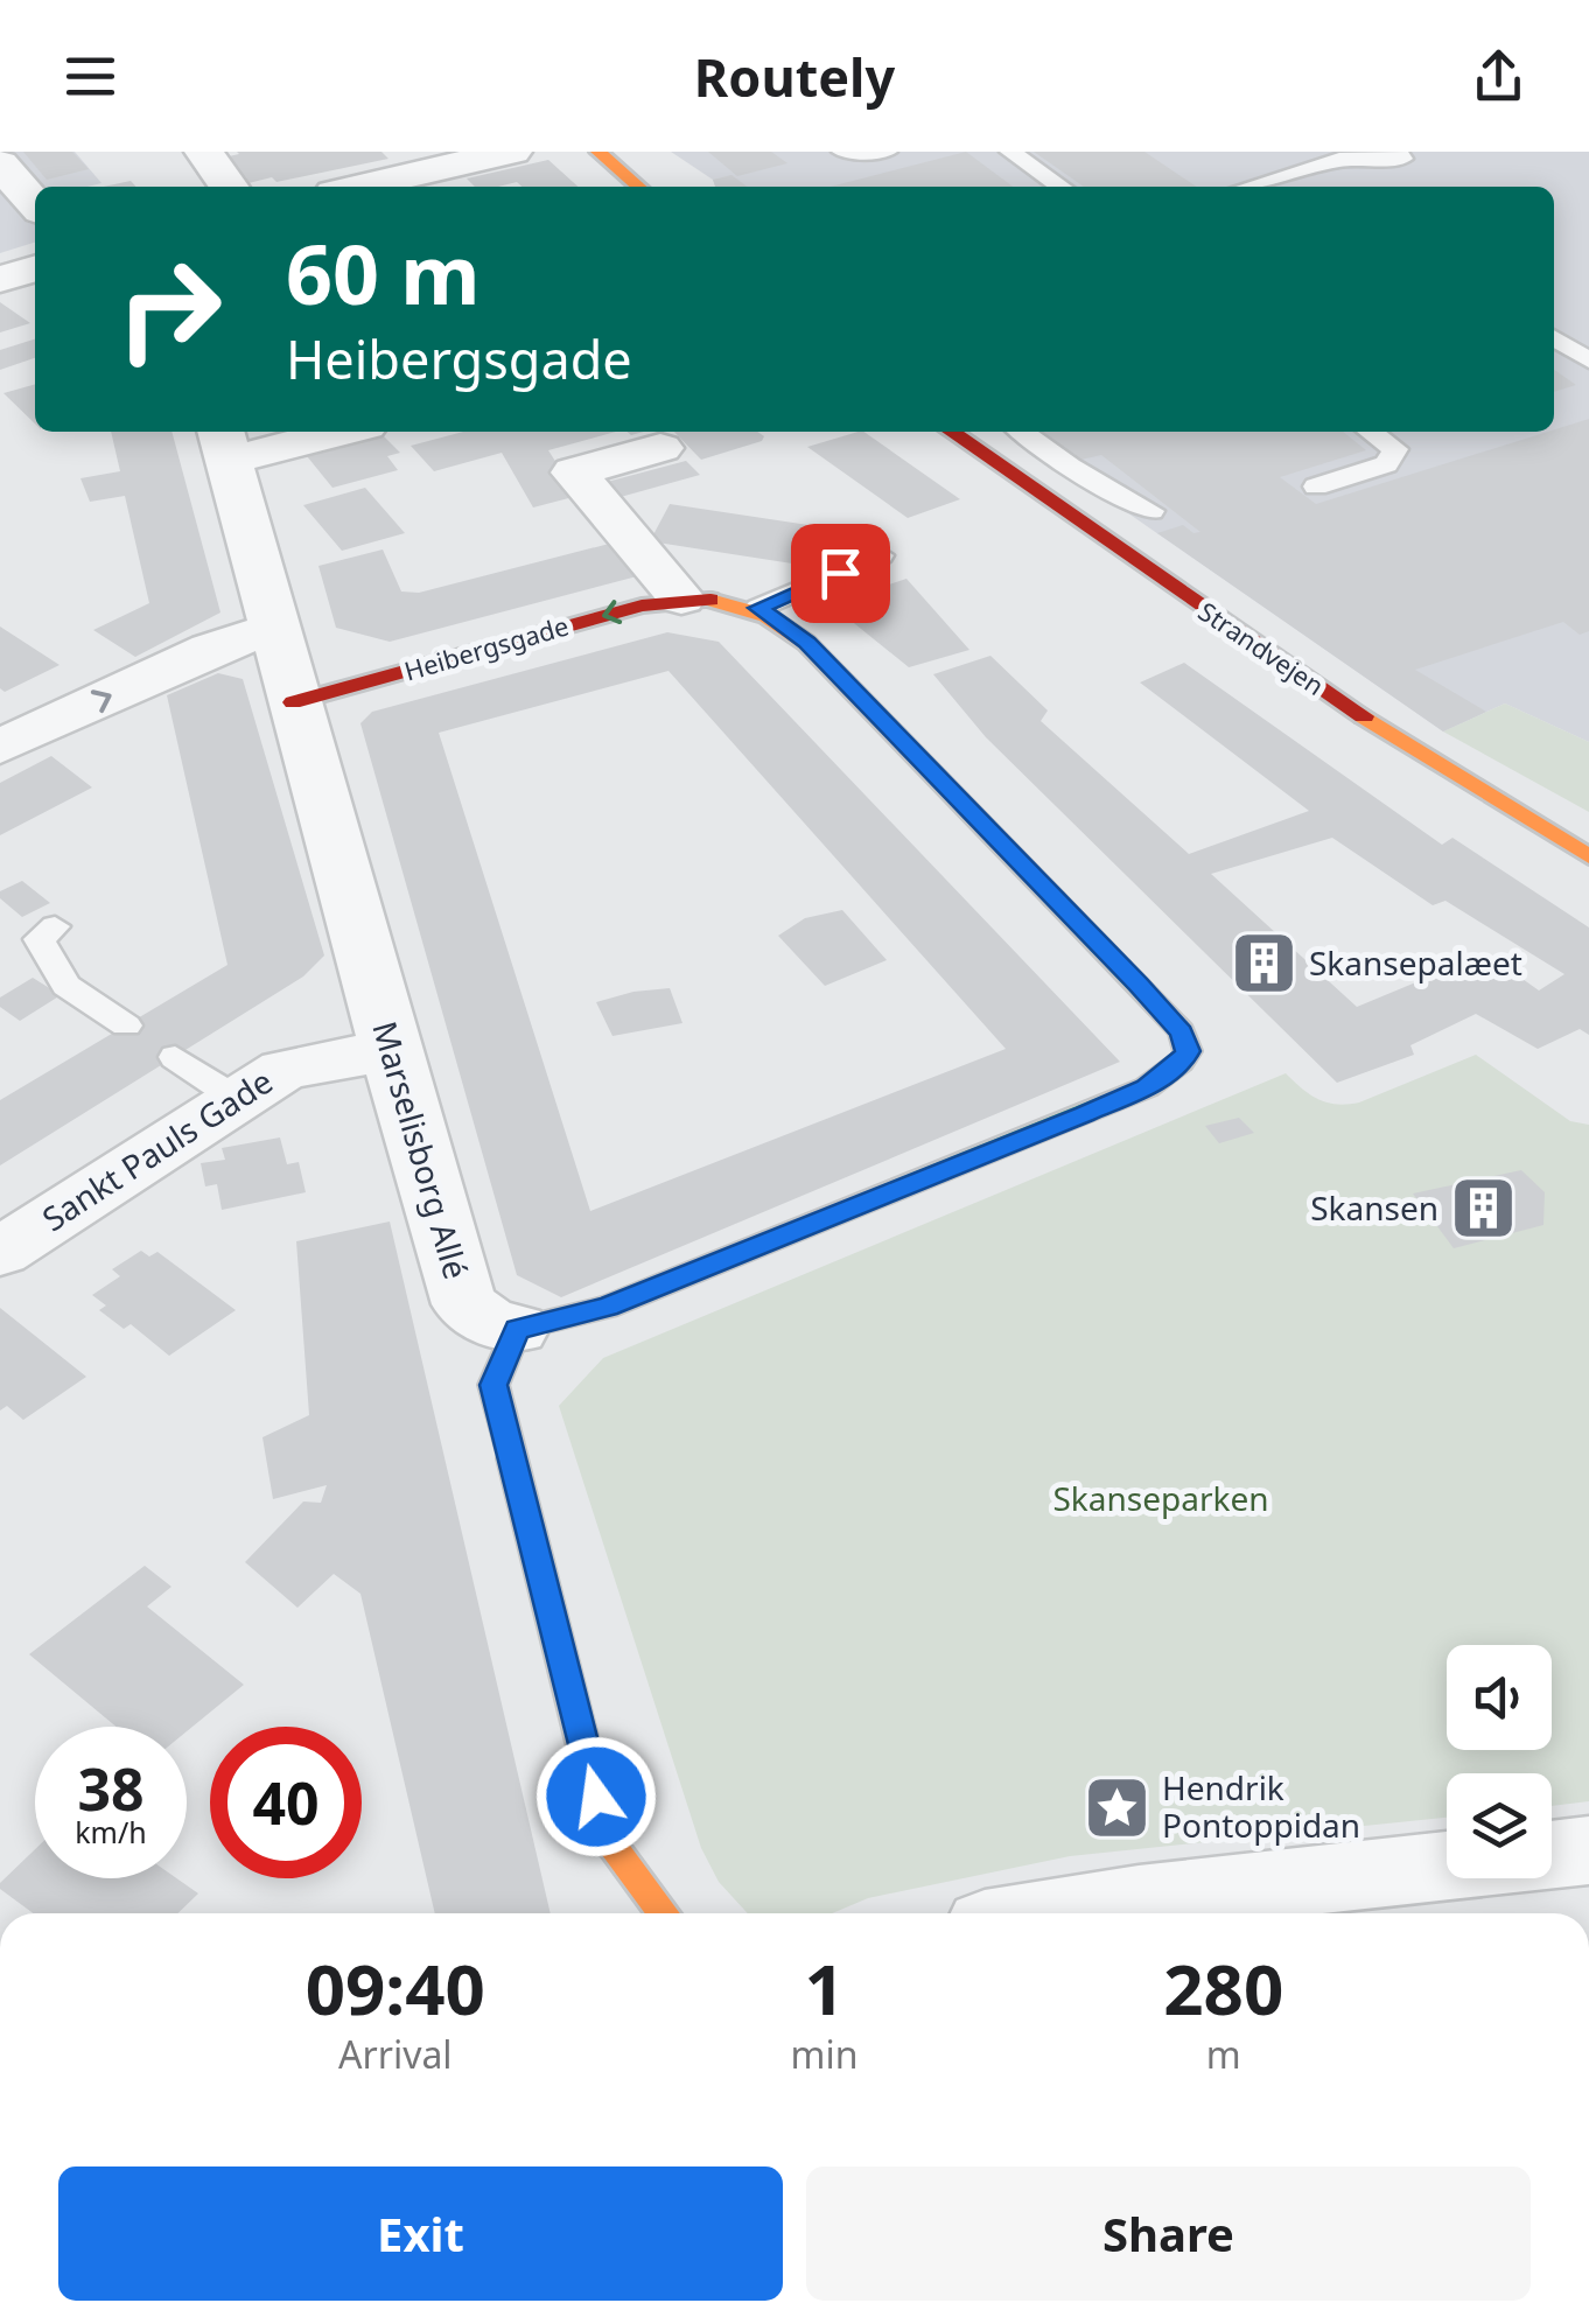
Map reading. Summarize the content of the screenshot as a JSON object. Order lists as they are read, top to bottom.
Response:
{
  "streets": {
    "street": [
      "Heibergsgade",
      "Strandvejen",
      "Sankt Pauls Gade",
      "Marselisborg Allé"
    ]
  },
  "crossings": [
    ["Heibergsgade", "Marselisborg Allé"],
    ["Sankt Pauls Gade", "Marselisborg Allé"]
  ],
  "parks": ["Skanseparken"],
  "places": {
    "building": ["Skansepalæet", "Skansen"],
    "place": ["Hendrik Pontoppidan"]
  },
  "page": {
    "header": "Routely",
    "turn": ["60 m", "Heibergsgade"],
    "speed": "38 km/h",
    "limit": "40",
    "eta": [
      "09:40",
      "Arrival",
      "1",
      "min",
      "280",
      "m"
    ],
    "buttons": ["Exit", "Share"]
  }
}
